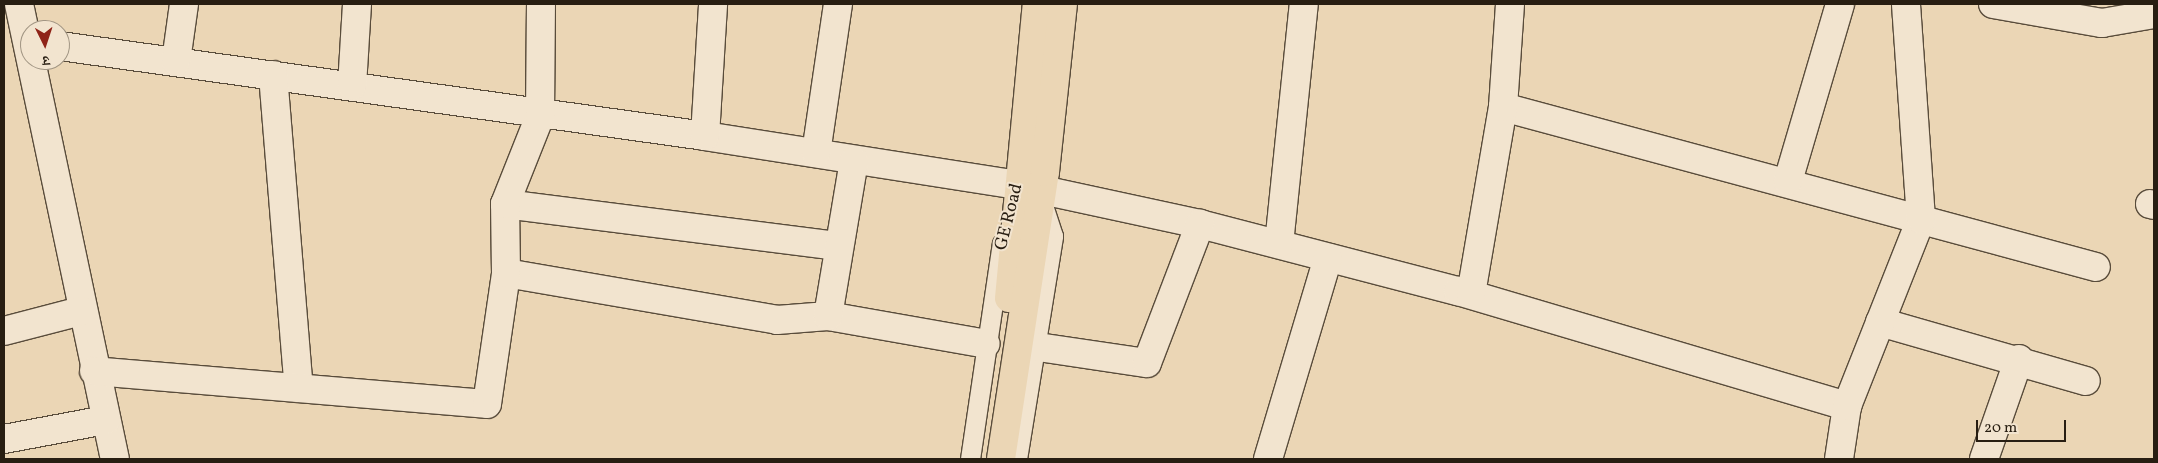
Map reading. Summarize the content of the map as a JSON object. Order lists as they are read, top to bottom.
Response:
{
  "streets": {
    "main road": ["GE Road"]
  },
  "scale_bar": "20 m",
  "north": "bottom"
}
